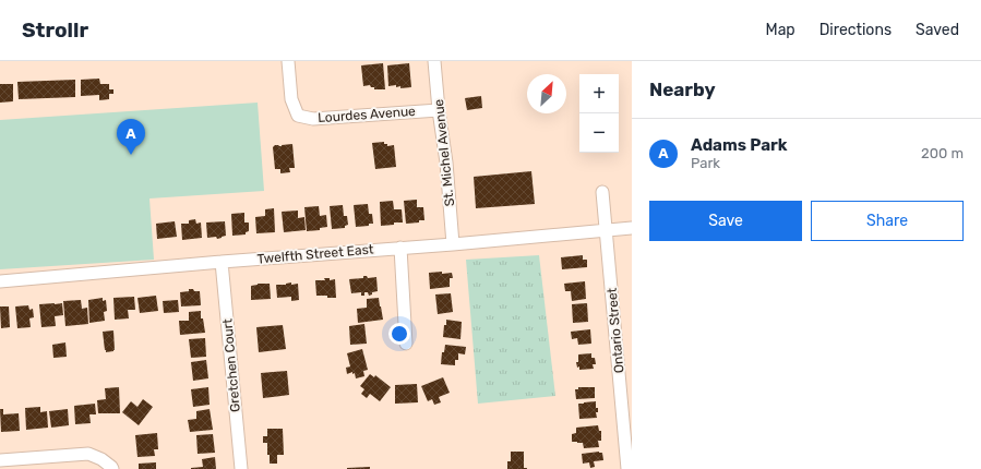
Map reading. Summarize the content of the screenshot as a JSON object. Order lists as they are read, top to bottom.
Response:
{
  "streets": {
    "street": [
      "Lourdes Avenue",
      "St. Michel Avenue",
      "Twelfth Street East",
      "Ontario Street",
      "Gretchen Court"
    ]
  },
  "crossings": [
    ["Lourdes Avenue", "St. Michel Avenue"],
    ["St. Michel Avenue", "Twelfth Street East"],
    ["Twelfth Street East", "Ontario Street"],
    ["Twelfth Street East", "Gretchen Court"]
  ],
  "north": "top right",
  "page": {
    "header": "Strollr",
    "nav": ["Map", "Directions", "Saved"],
    "heading": "Nearby",
    "map_buttons": ["+", "−"],
    "list": [
      {
        "mark": "A",
        "name": "Adams Park",
        "note": "Park",
        "value": "200 m"
      }
    ],
    "pins": "A",
    "buttons": ["Save", "Share"]
  }
}
